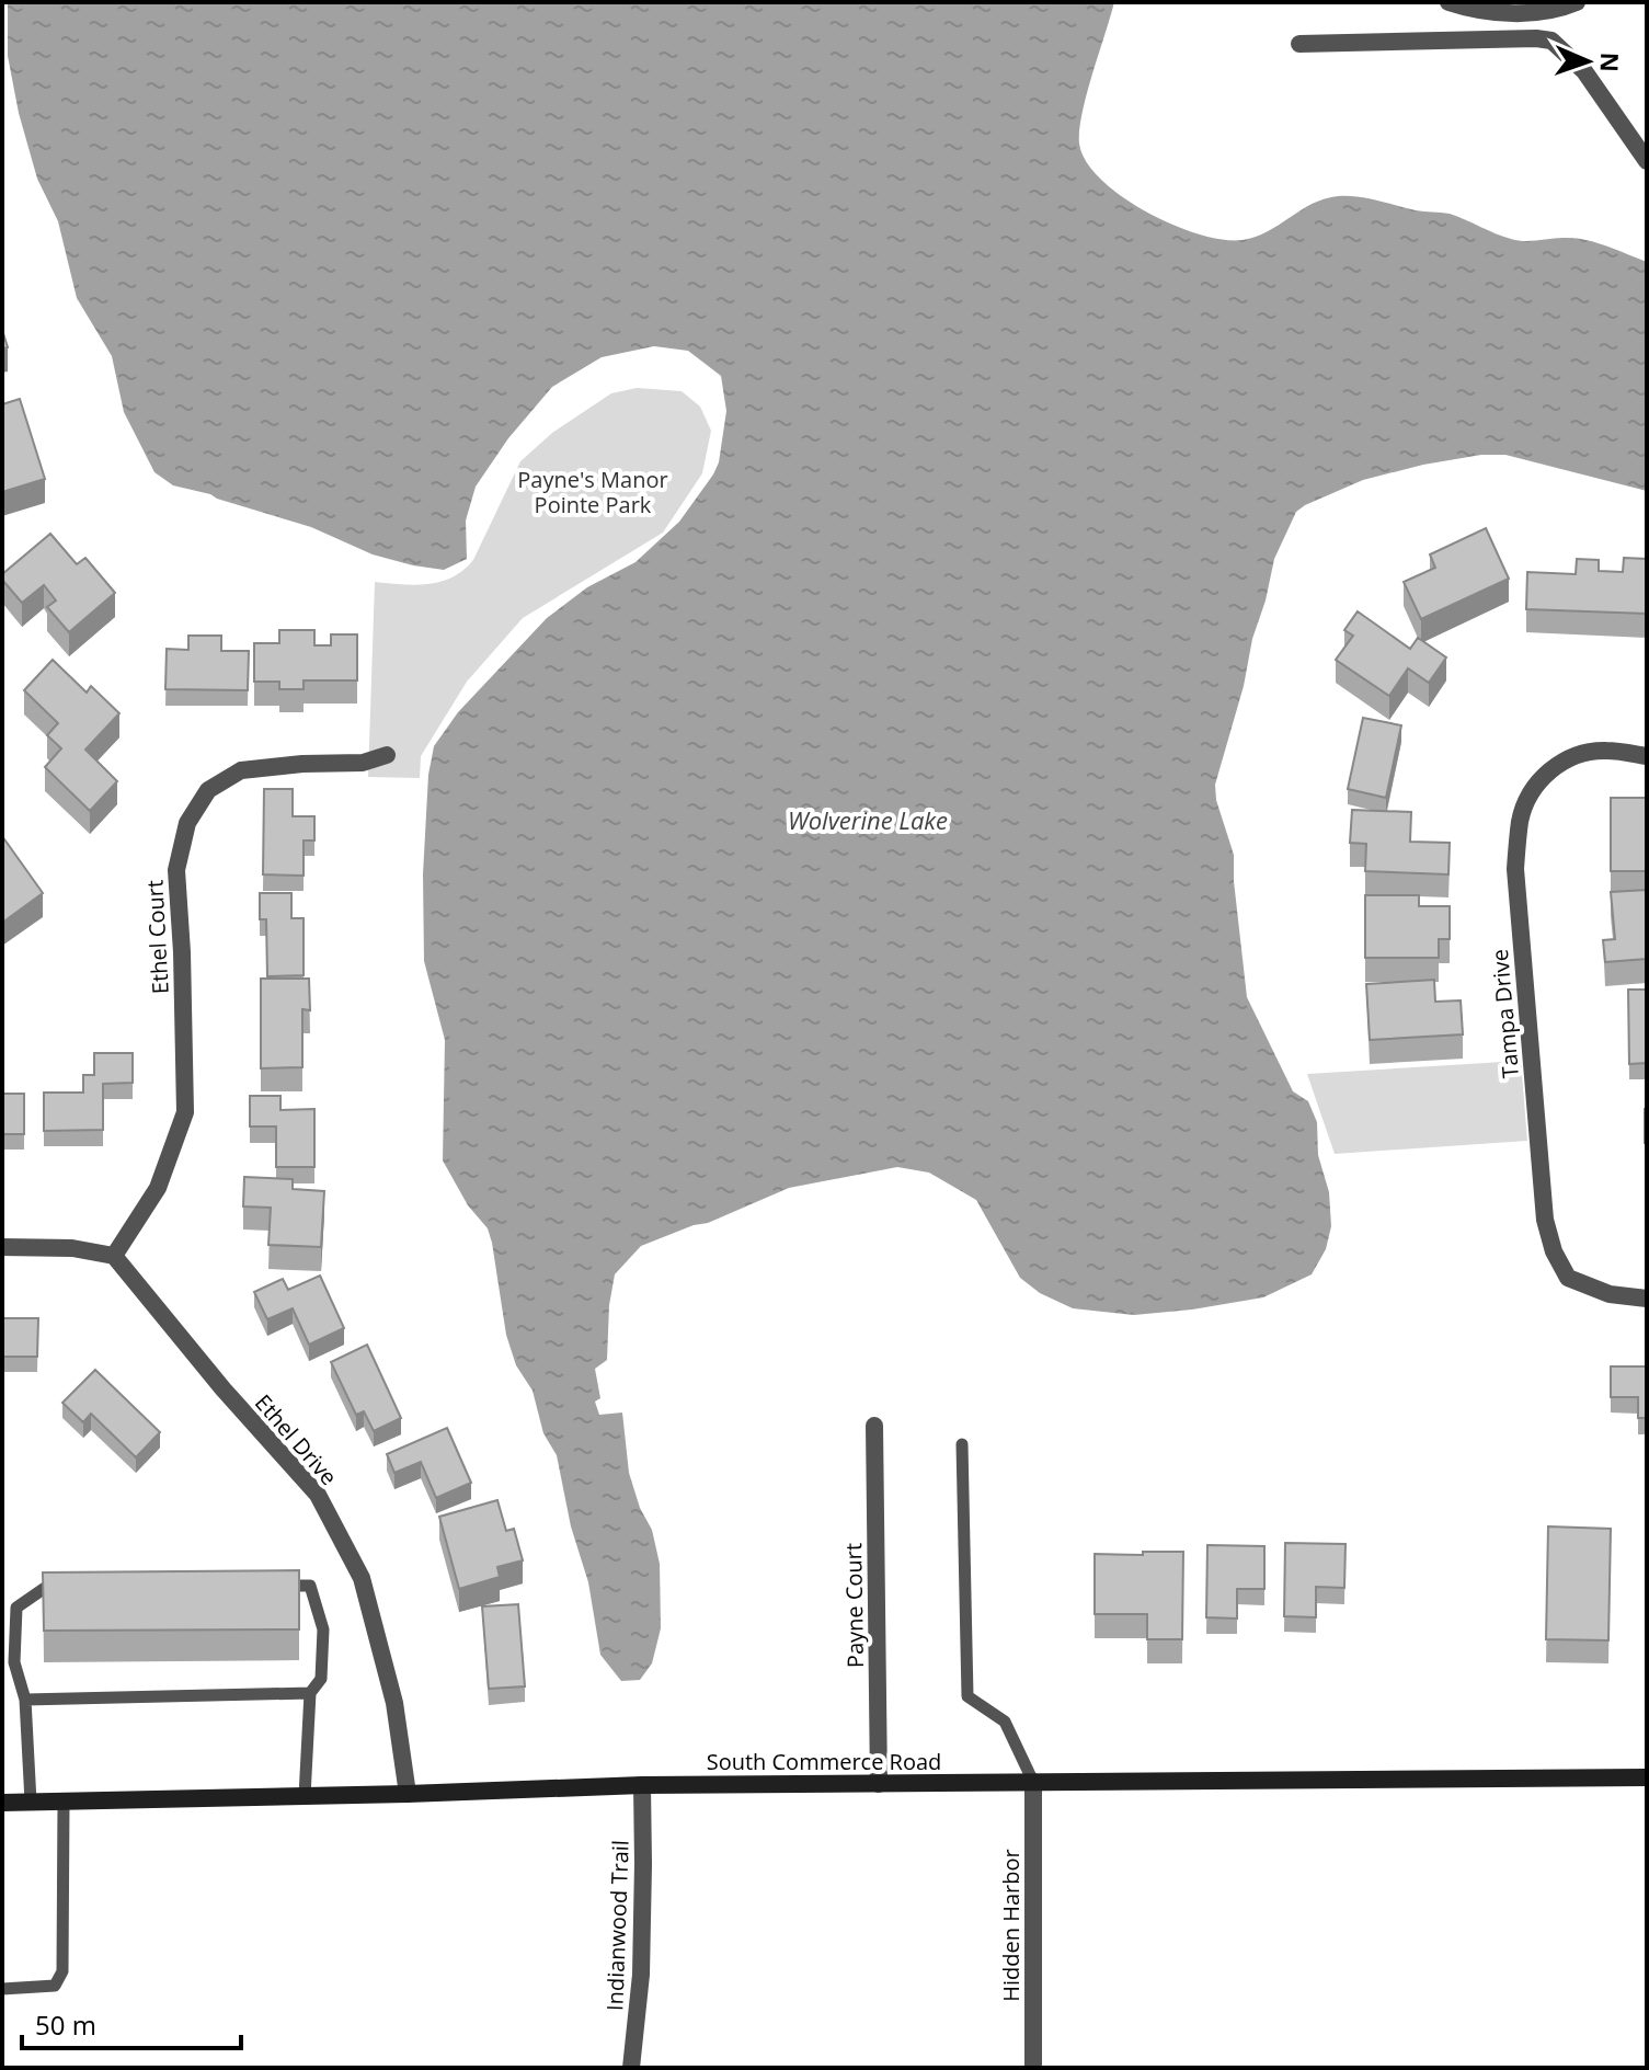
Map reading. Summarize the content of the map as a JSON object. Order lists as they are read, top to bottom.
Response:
{
  "streets": {
    "street": [
      "Ethel Court",
      "Tampa Drive",
      "Ethel Drive",
      "Payne Court",
      "South Commerce Road",
      "Indianwood Trail",
      "Hidden Harbor"
    ]
  },
  "crossings": [
    ["Ethel Court", "Ethel Drive"],
    ["Ethel Drive", "South Commerce Road"],
    ["Payne Court", "South Commerce Road"],
    ["South Commerce Road", "Indianwood Trail"],
    ["South Commerce Road", "Hidden Harbor"]
  ],
  "water": ["Wolverine Lake"],
  "parks": ["Payne's Manor Pointe Park"],
  "scale_bar": "50 m",
  "north": "right"
}
